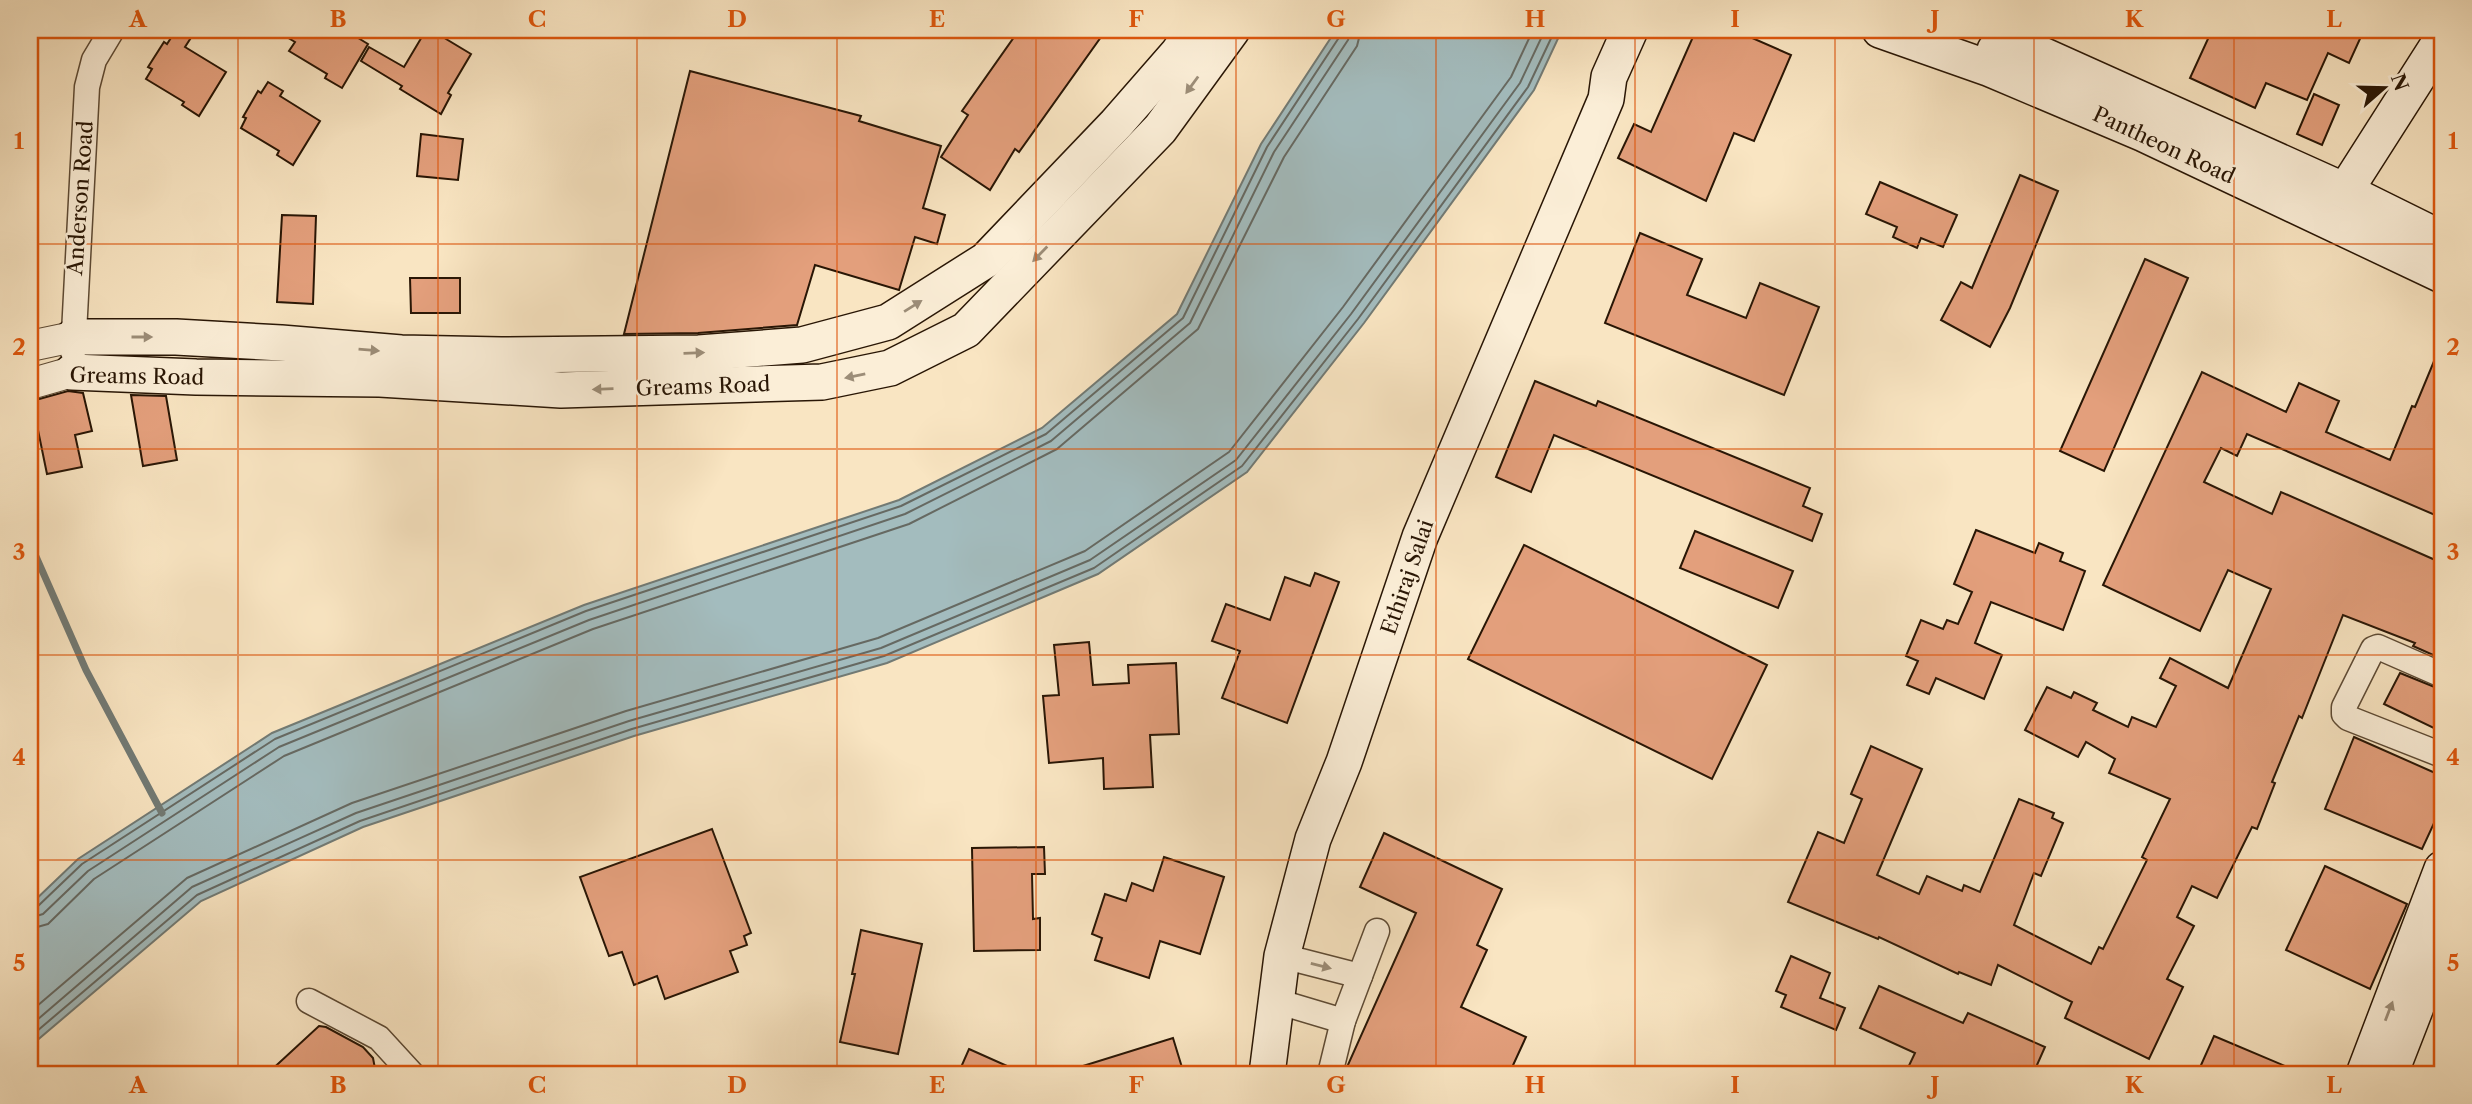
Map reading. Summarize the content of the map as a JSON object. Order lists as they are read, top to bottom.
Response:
{
  "streets": {
    "main road": ["Pantheon Road", "Greams Road", "Ethiraj Salai"],
    "street": ["Anderson Road"]
  },
  "crossings": [
    ["Anderson Road", "Greams Road"]
  ],
  "north": "right",
  "grid": {
    "columns": [
      "A",
      "B",
      "C",
      "D",
      "E",
      "F",
      "G",
      "H",
      "I",
      "J",
      "K",
      "L"
    ],
    "rows": [
      "1",
      "2",
      "3",
      "4",
      "5"
    ]
  }
}
